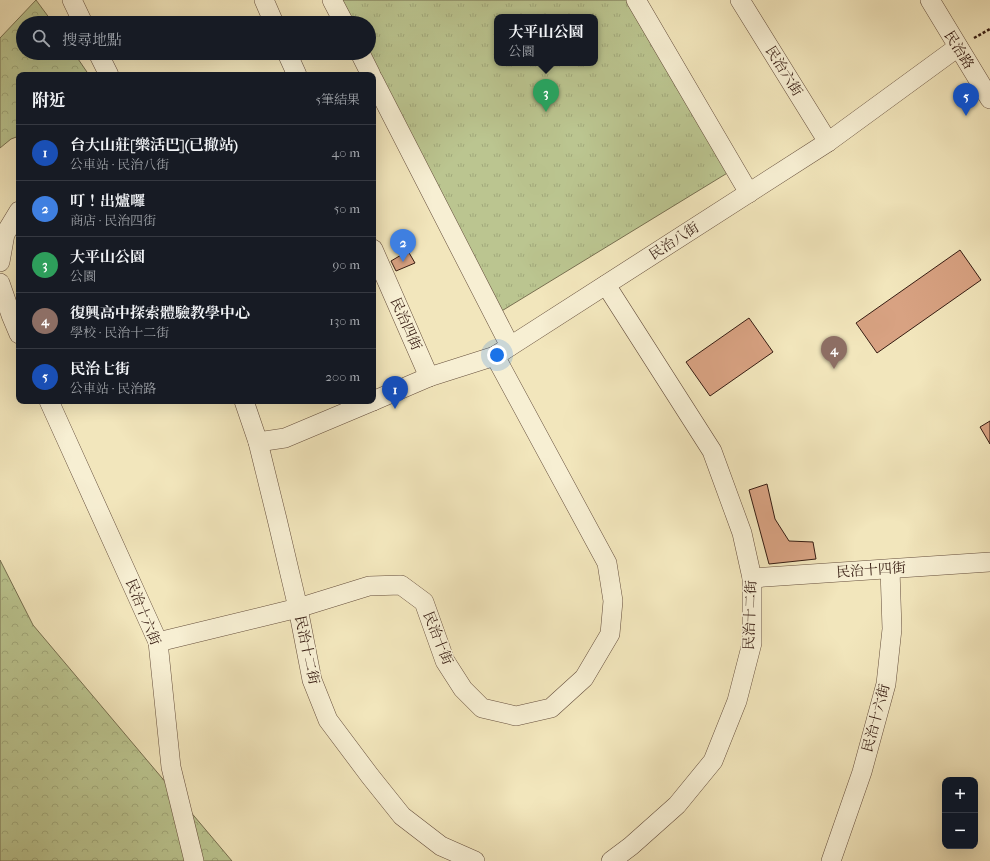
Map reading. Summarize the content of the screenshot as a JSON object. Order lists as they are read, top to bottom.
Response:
{
  "streets": {
    "street": [
      "民治路",
      "民治六街",
      "民治八街",
      "民治四街",
      "民治十四街",
      "民治十六街",
      "民治十二街",
      "民治十街"
    ]
  },
  "crossings": [
    ["民治路", "民治八街"],
    ["民治六街", "民治八街"],
    ["民治八街", "民治四街"],
    ["民治八街", "民治十二街"],
    ["民治八街", "民治十街"],
    ["民治十四街", "民治十六街"],
    ["民治十四街", "民治十二街"],
    ["民治十六街", "民治十街"],
    ["民治十二街", "民治十街"]
  ],
  "page": {
    "popup": ["大平山公園", "公園"],
    "search": "搜尋地點",
    "heading": ["附近", "5筆結果"],
    "pins": [
      "3",
      "5",
      "2",
      "4",
      "1"
    ],
    "list": [
      {
        "mark": "1",
        "name": "台大山莊[樂活巴](已撤站)",
        "note": "公車站 · 民治八街",
        "value": "40 m"
      },
      {
        "mark": "2",
        "name": "叮！出爐囉",
        "note": "商店 · 民治四街",
        "value": "50 m"
      },
      {
        "mark": "3",
        "name": "大平山公園",
        "note": "公園",
        "value": "90 m"
      },
      {
        "mark": "4",
        "name": "復興高中探索體驗教學中心",
        "note": "學校 · 民治十二街",
        "value": "130 m"
      },
      {
        "mark": "5",
        "name": "民治七街",
        "note": "公車站 · 民治路",
        "value": "200 m"
      }
    ],
    "map_buttons": ["+", "−"]
  }
}
